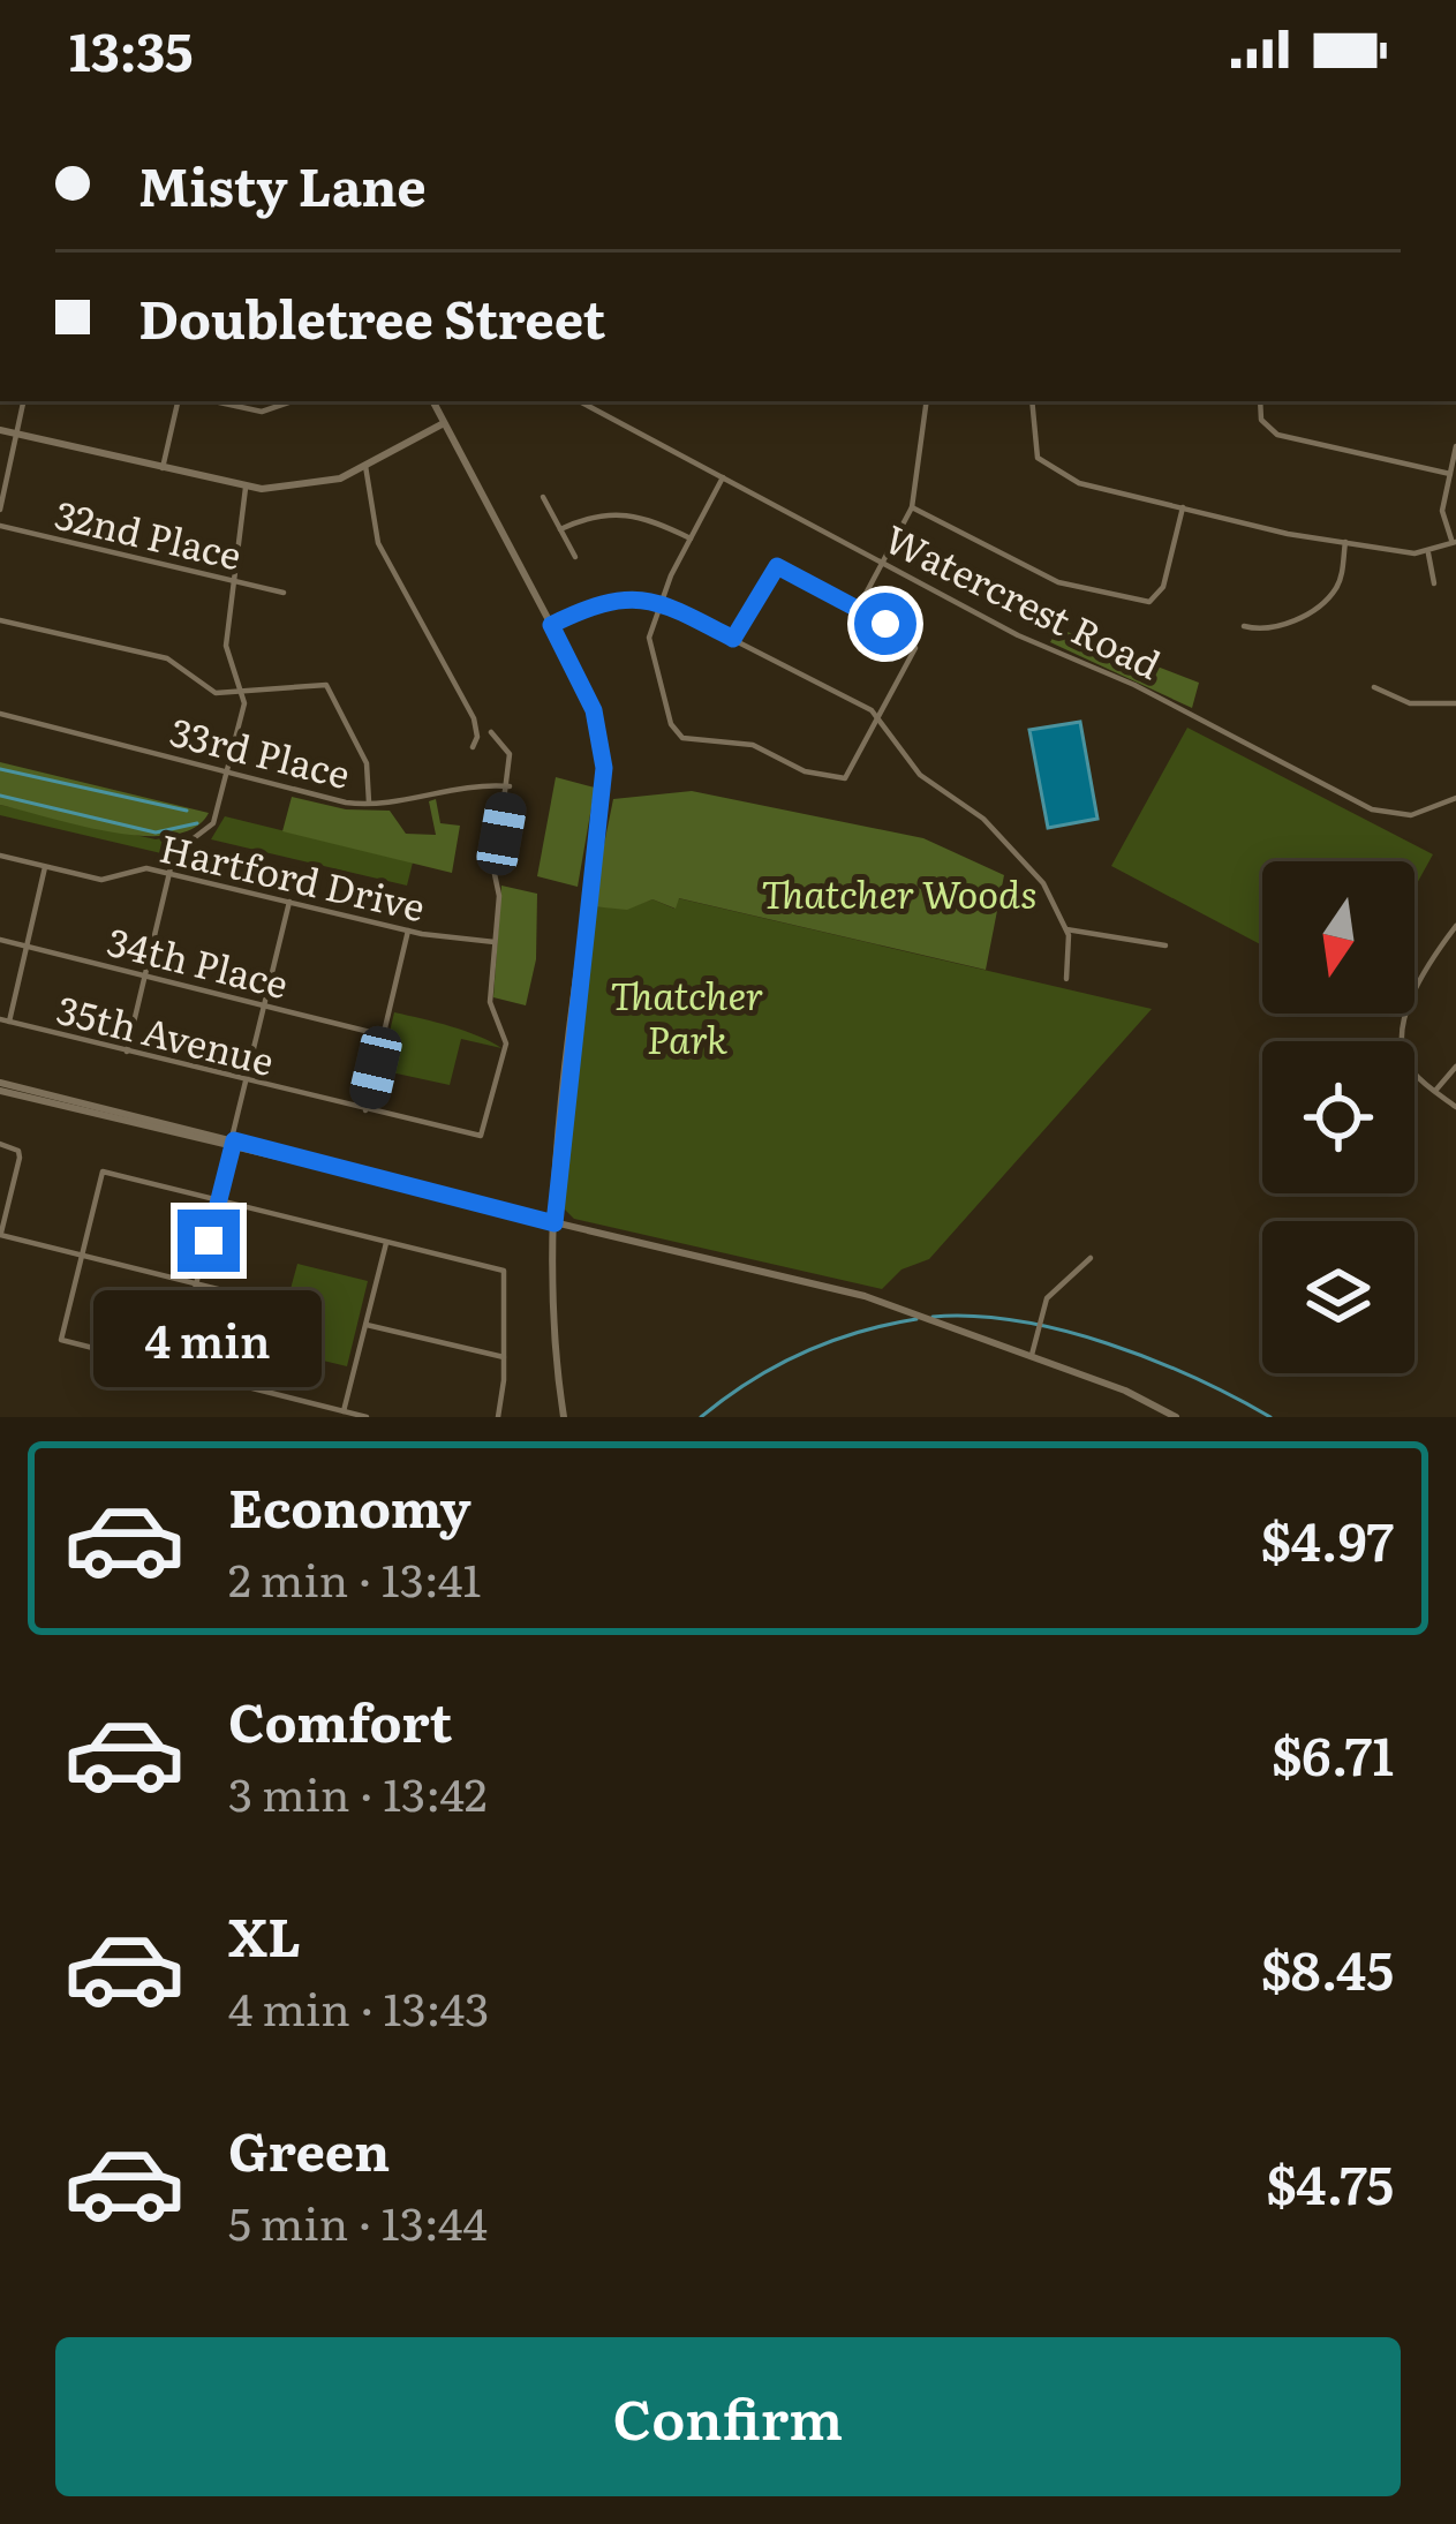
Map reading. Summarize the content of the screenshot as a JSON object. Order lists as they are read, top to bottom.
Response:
{
  "streets": {
    "street": [
      "32nd Place",
      "Watercrest Road",
      "33rd Place",
      "Hartford Drive",
      "34th Place",
      "35th Avenue"
    ]
  },
  "crossings": [
    ["Hartford Drive", "35th Avenue"]
  ],
  "parks": ["Thatcher Woods", "Thatcher Park"],
  "north": "bottom",
  "page": {
    "status": "13:35",
    "banner": ["Misty Lane", "Doubletree Street"],
    "bubble": "4 min",
    "list": [
      {
        "name": "Economy",
        "note": "2 min · 13:41",
        "value": "$4.97"
      },
      {
        "name": "Comfort",
        "note": "3 min · 13:42",
        "value": "$6.71"
      },
      {
        "name": "XL",
        "note": "4 min · 13:43",
        "value": "$8.45"
      },
      {
        "name": "Green",
        "note": "5 min · 13:44",
        "value": "$4.75"
      }
    ],
    "buttons": "Confirm"
  }
}
